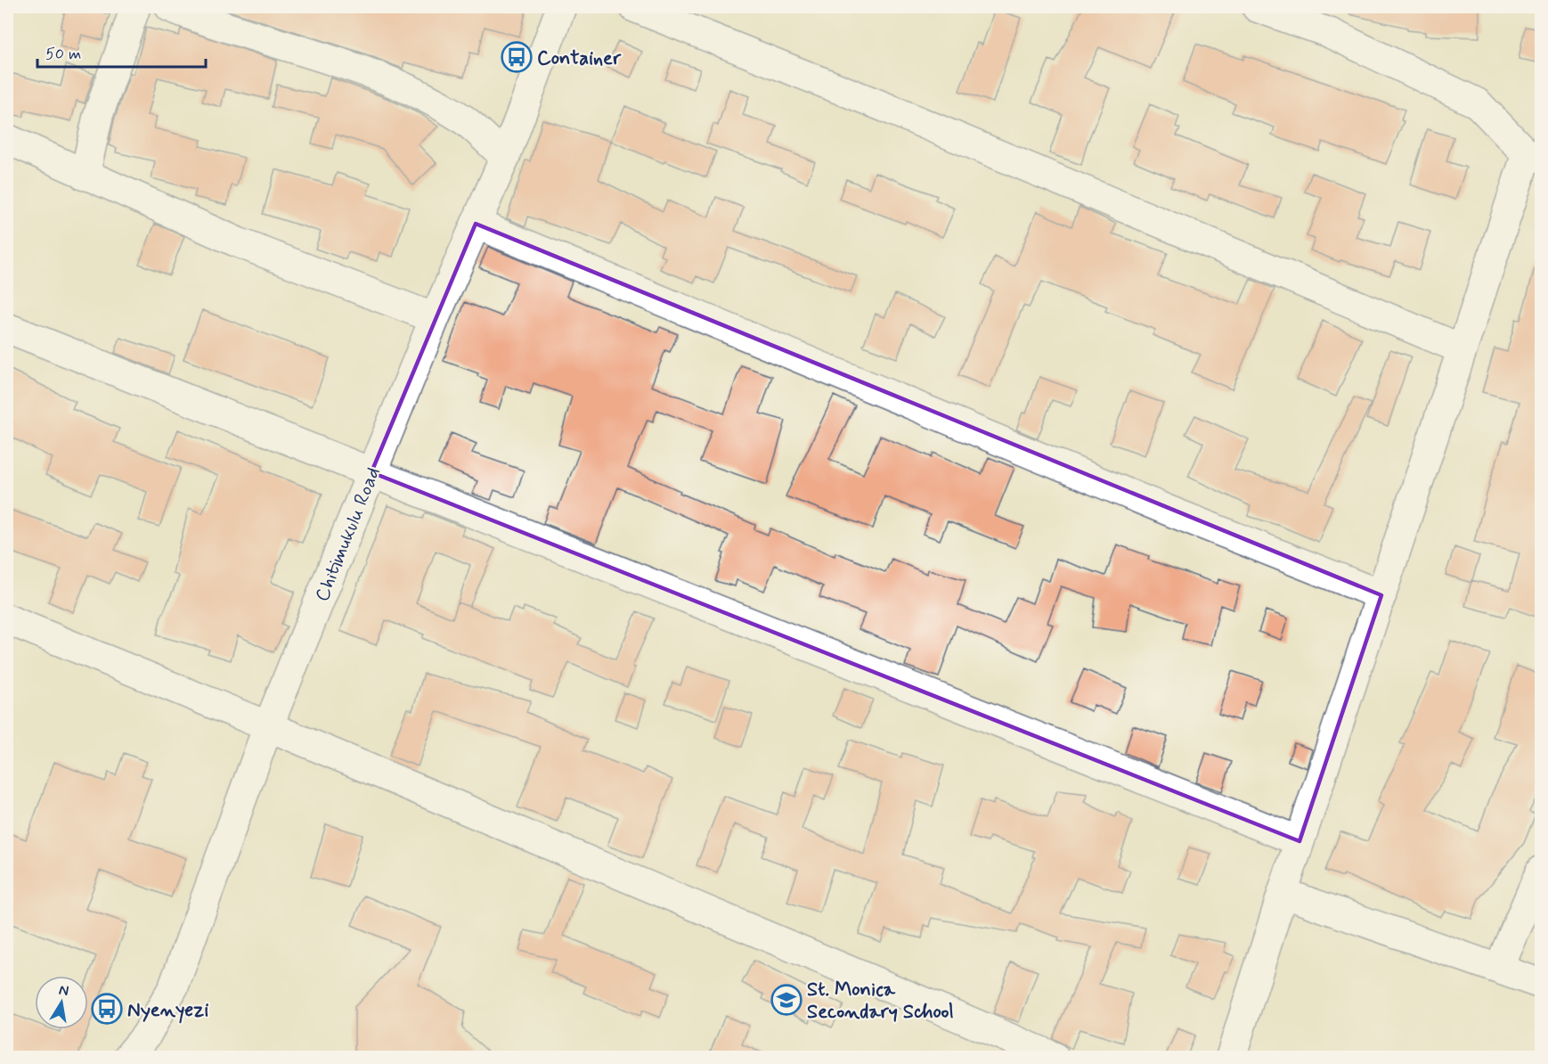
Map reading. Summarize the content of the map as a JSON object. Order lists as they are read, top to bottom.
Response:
{
  "streets": {
    "street": ["Chitimukulu Road"]
  },
  "places": {
    "bus stop": ["Container", "Nyenyezi"],
    "school or university": ["St. Monica Secondary School"]
  },
  "scale_bar": "50 m",
  "north": "top"
}
